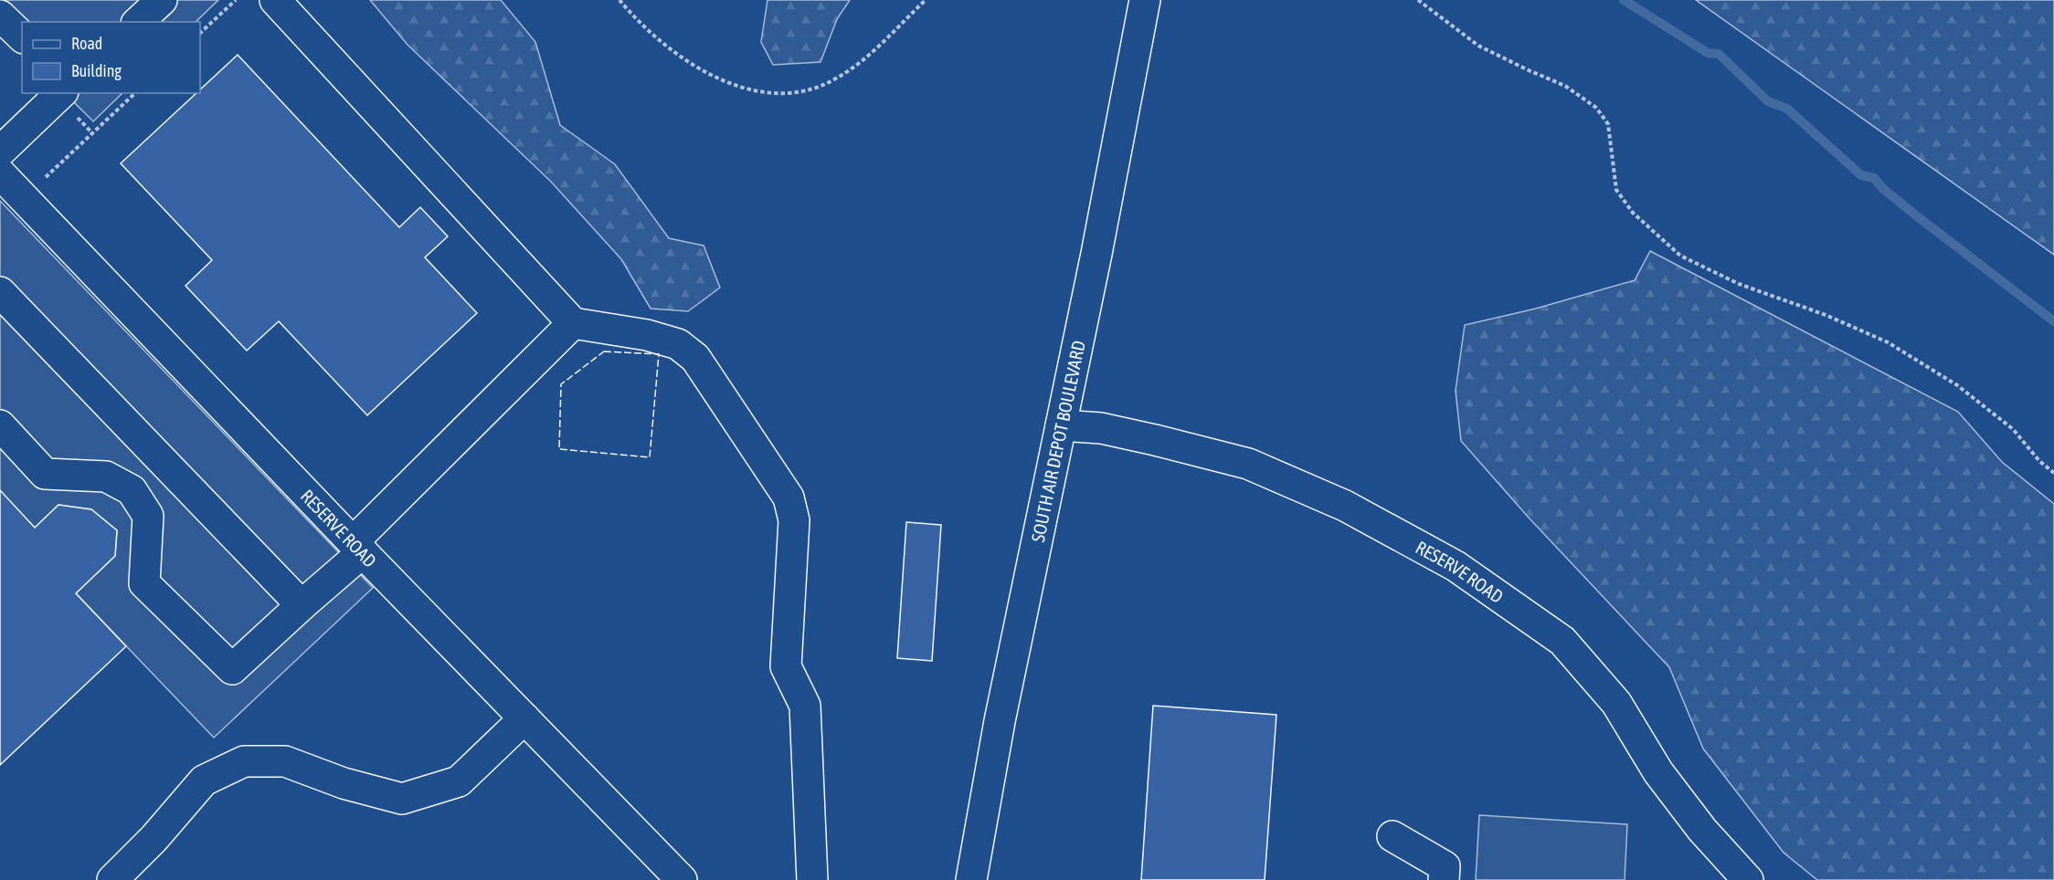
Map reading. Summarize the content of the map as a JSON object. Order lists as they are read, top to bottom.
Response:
{
  "streets": {
    "street": ["SOUTH AIR DEPOT BOULEVARD", "RESERVE ROAD"]
  },
  "crossings": [
    ["SOUTH AIR DEPOT BOULEVARD", "RESERVE ROAD"]
  ],
  "legend": ["Road", "Building"]
}
